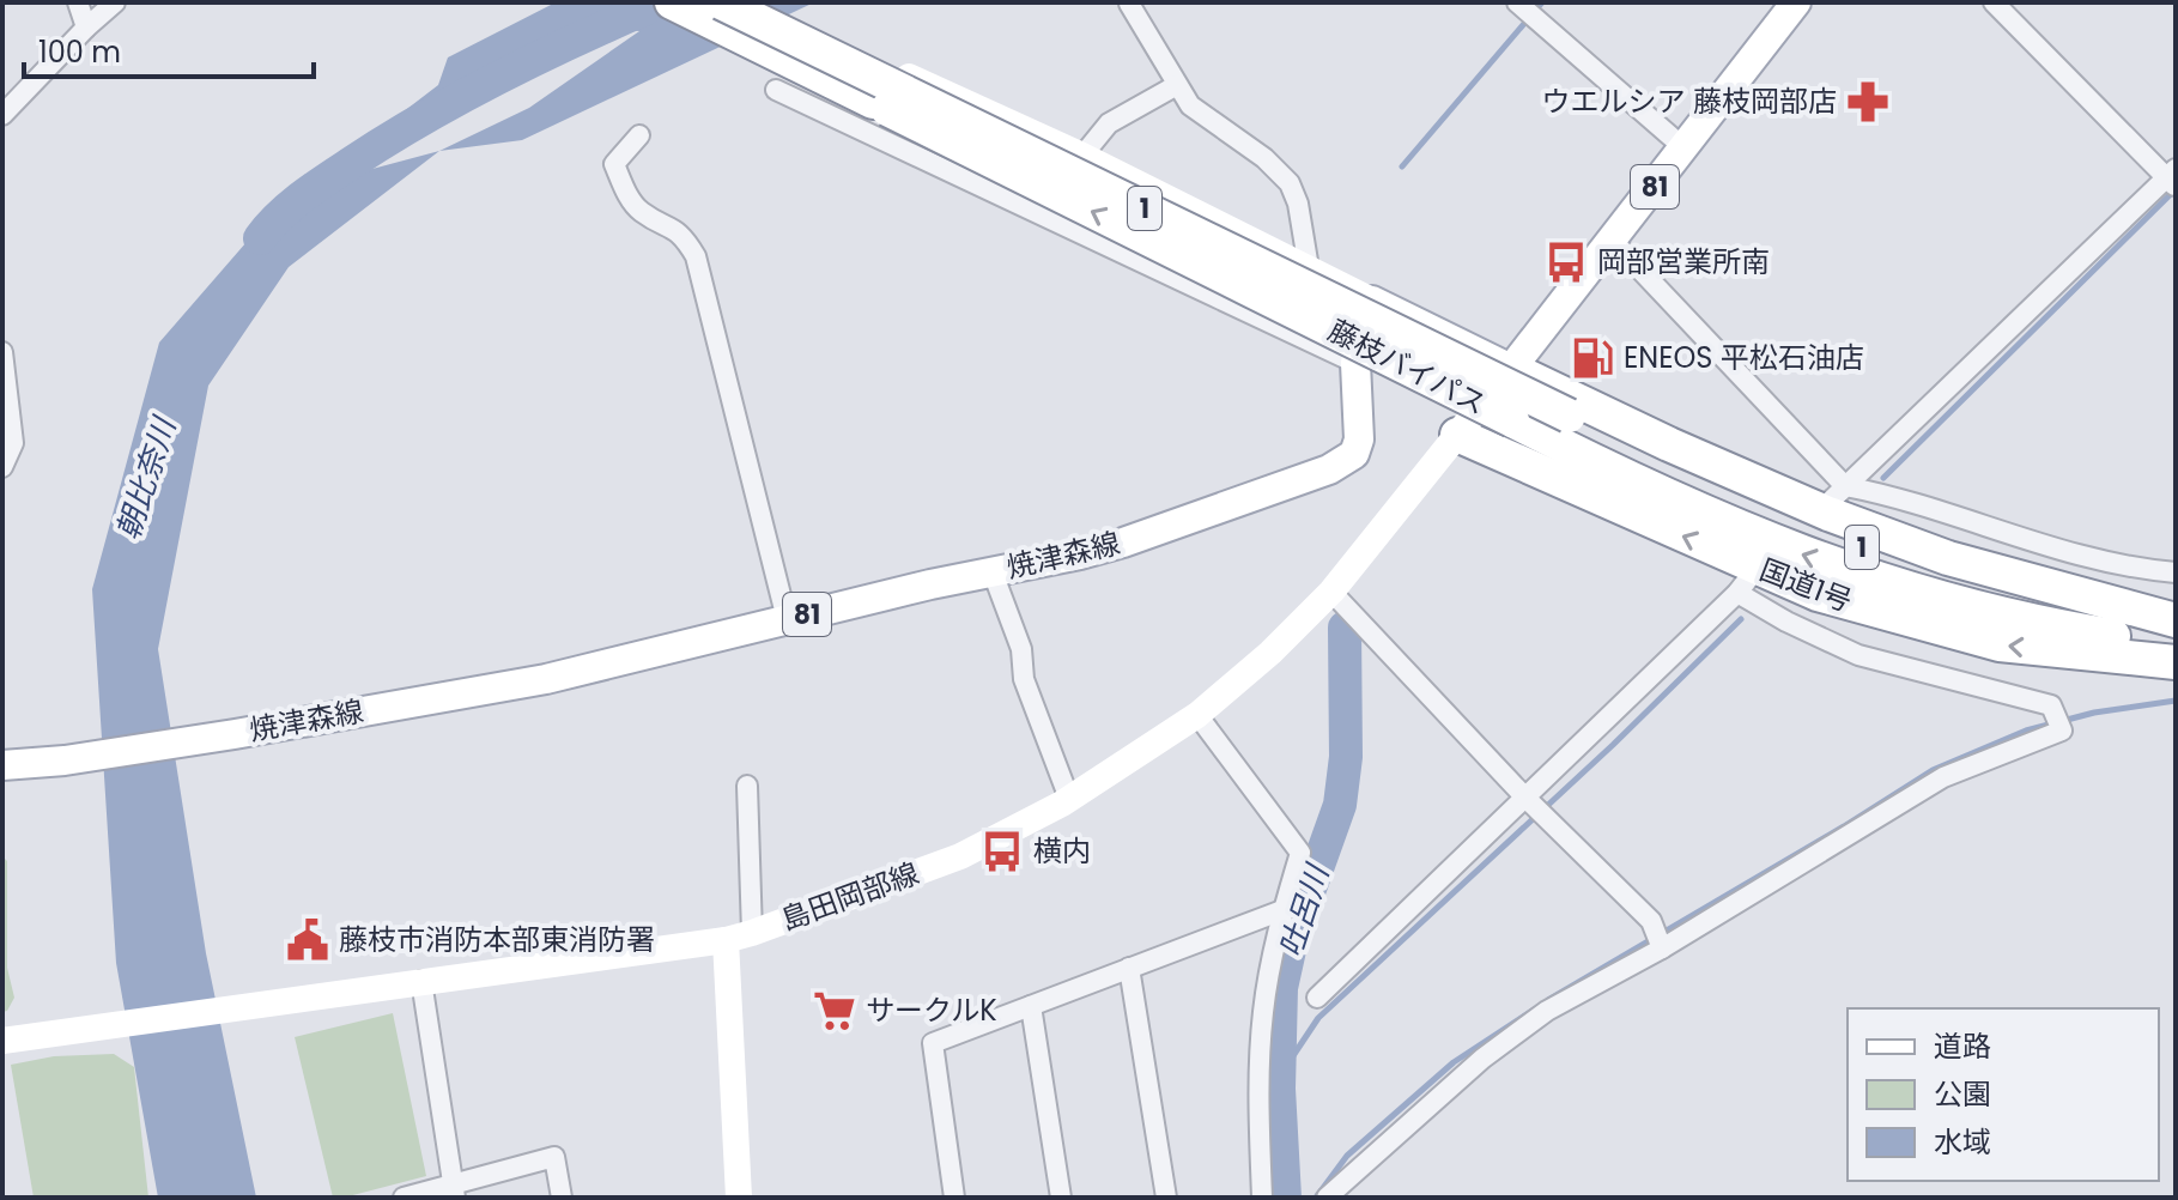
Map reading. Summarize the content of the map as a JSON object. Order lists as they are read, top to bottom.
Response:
{
  "streets": {
    "highway": ["1", "藤枝バイパス", "国道1号"],
    "main road": ["81", "焼津森線", "島田岡部線"]
  },
  "crossings": [
    ["81", "1"],
    ["81", "島田岡部線"],
    ["1", "藤枝バイパス"],
    ["1", "島田岡部線"],
    ["国道1号", "島田岡部線"]
  ],
  "water": ["朝比奈川", "吐呂川"],
  "places": {
    "pharmacy": ["ウエルシア 藤枝岡部店"],
    "bus stop": ["岡部営業所南", "横内"],
    "fuel station": ["ENEOS 平松石油店"],
    "public building": ["藤枝市消防本部東消防署"],
    "supermarket": ["サークルK"]
  },
  "legend": ["道路", "公園", "水域"],
  "scale_bar": "100 m"
}
